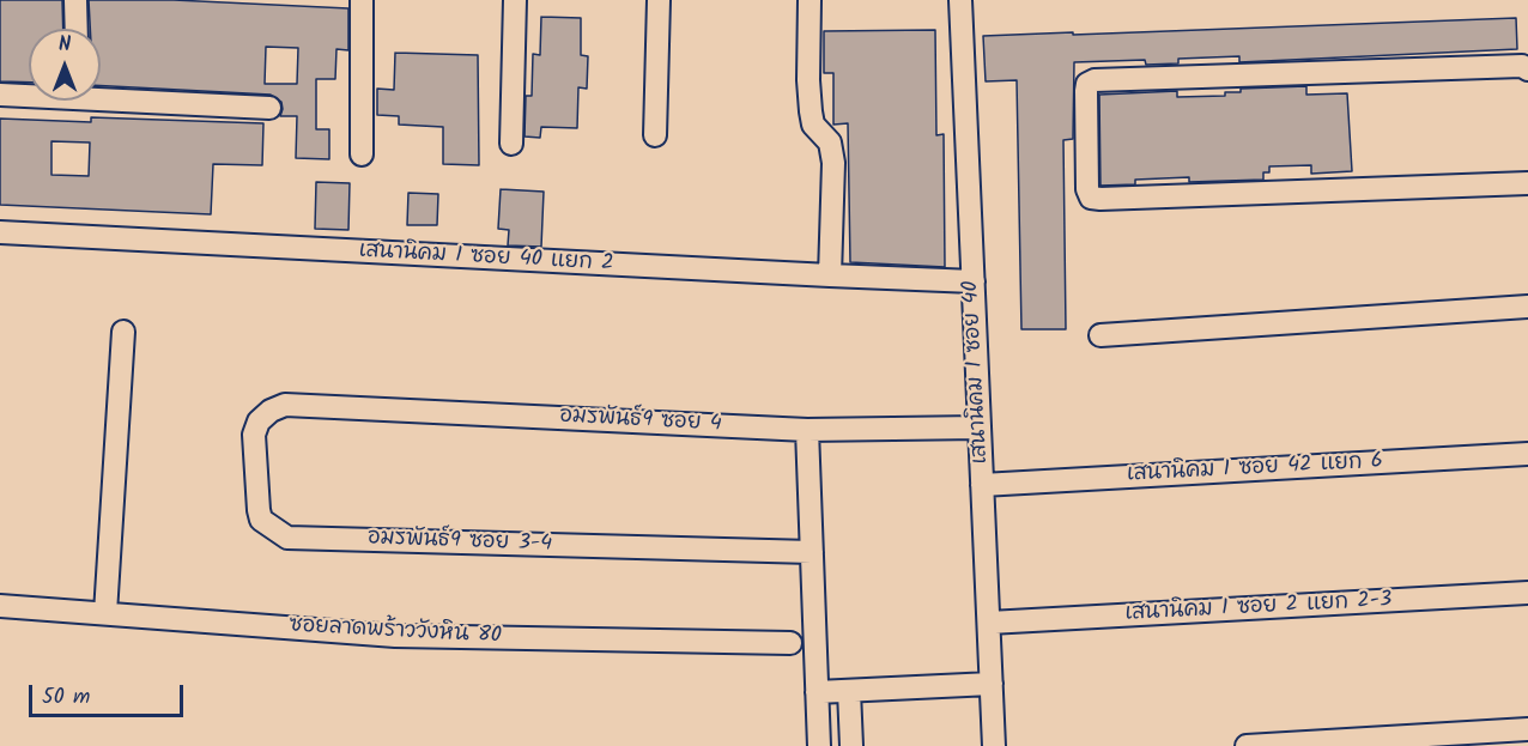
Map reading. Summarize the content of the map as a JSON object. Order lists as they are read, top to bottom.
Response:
{
  "streets": {
    "street": [
      "เสนานิคม 1 ซอย 40 แยก 2",
      "เสนานิคม 1 ซอย 40",
      "อมรพันธ์9 ซอย 4",
      "เสนานิคม 1 ซอย 42 แยก 6",
      "อมรพันธ์9 ซอย 3-4",
      "เสนานิคม 1 ซอย 2 แยก 2-3",
      "ซอยลาดพร้าววังหิน 80"
    ]
  },
  "crossings": [
    ["เสนานิคม 1 ซอย 40 แยก 2", "เสนานิคม 1 ซอย 40"],
    ["เสนานิคม 1 ซอย 40", "อมรพันธ์9 ซอย 4"],
    ["เสนานิคม 1 ซอย 40", "เสนานิคม 1 ซอย 42 แยก 6"],
    ["เสนานิคม 1 ซอย 40", "เสนานิคม 1 ซอย 2 แยก 2-3"],
    ["อมรพันธ์9 ซอย 4", "อมรพันธ์9 ซอย 3-4"]
  ],
  "scale_bar": "50 m",
  "north": "top"
}
